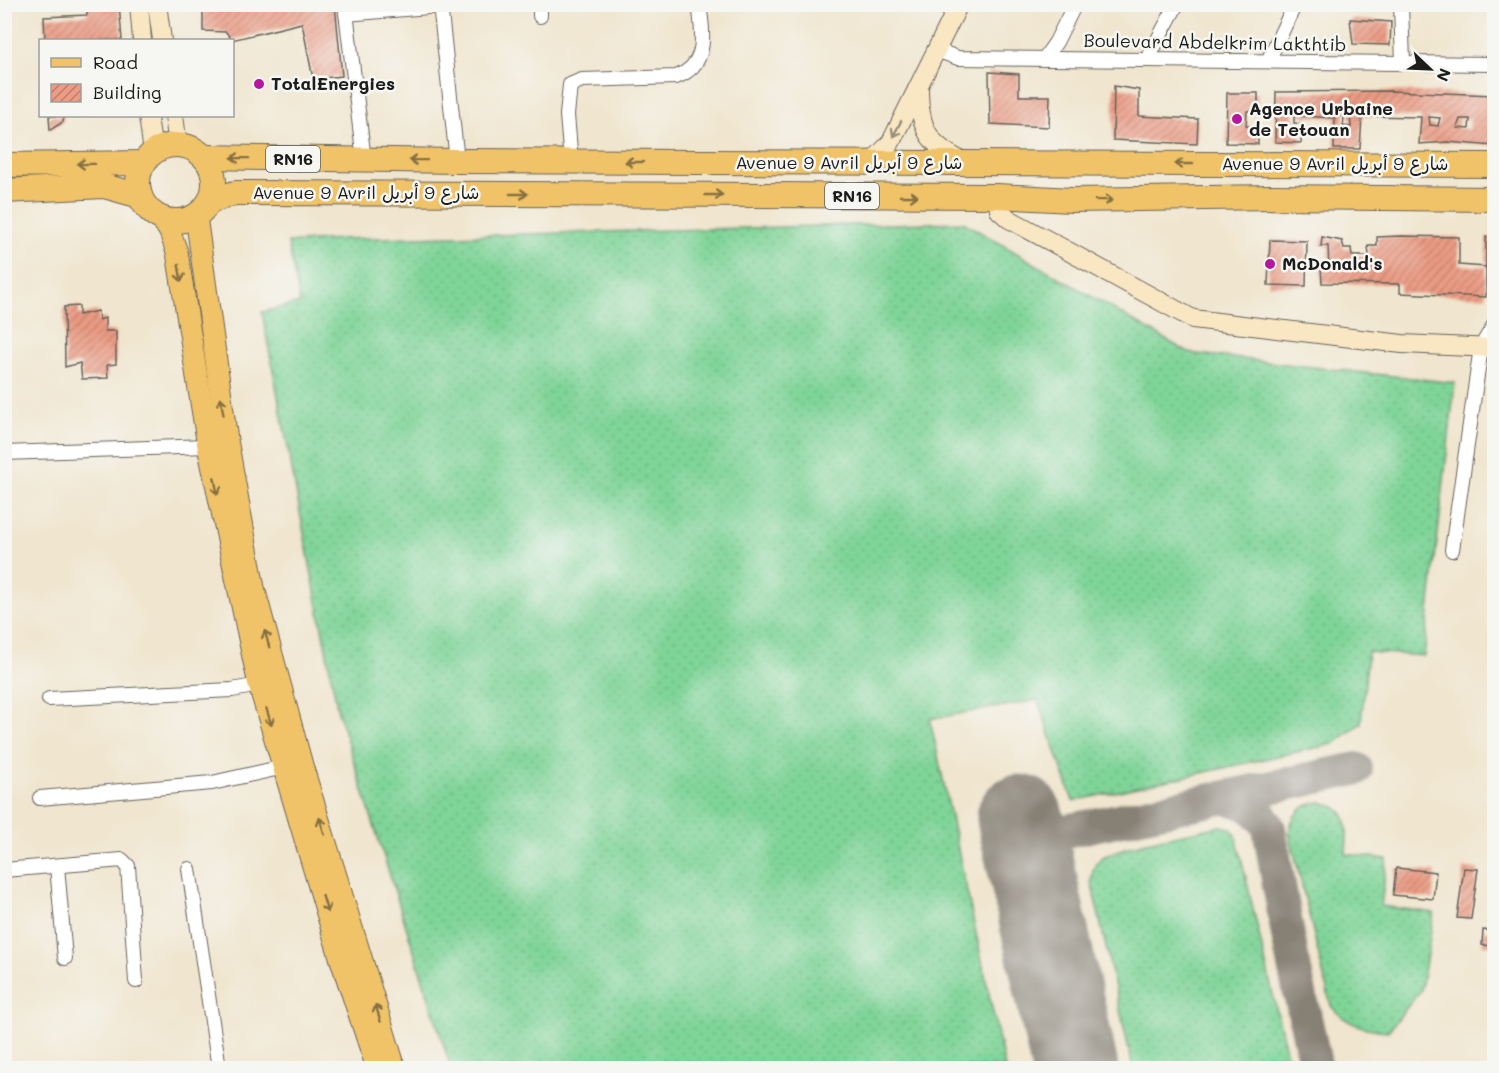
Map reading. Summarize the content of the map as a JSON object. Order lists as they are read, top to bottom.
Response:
{
  "streets": {
    "highway": ["RN16", "Avenue 9 Avril شارع 9 أبريل"],
    "street": ["Boulevard Abdelkrim Lakthtib"]
  },
  "crossings": [
    ["RN16", "Avenue 9 Avril شارع 9 أبريل"]
  ],
  "places": ["TotalEnergies", "Agence Urbaine de Tetouan", "McDonald's"],
  "legend": ["Road", "Building"],
  "north": "bottom right"
}
